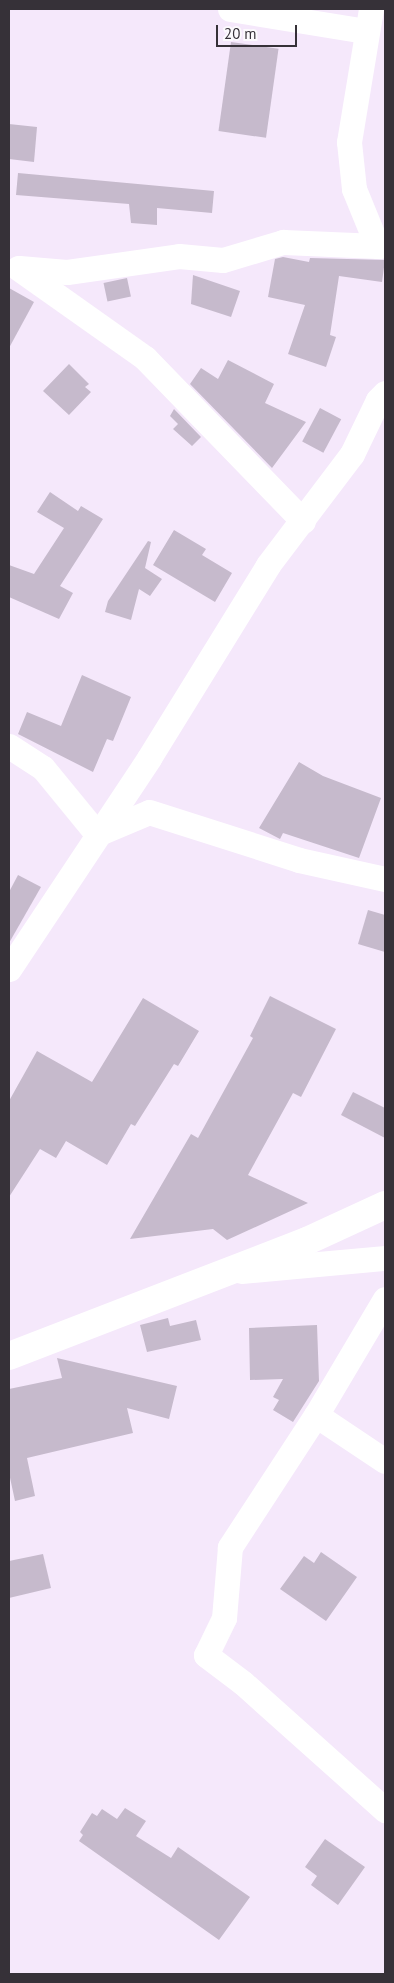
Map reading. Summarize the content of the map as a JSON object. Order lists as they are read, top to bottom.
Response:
{
  "scale_bar": "20 m"
}
